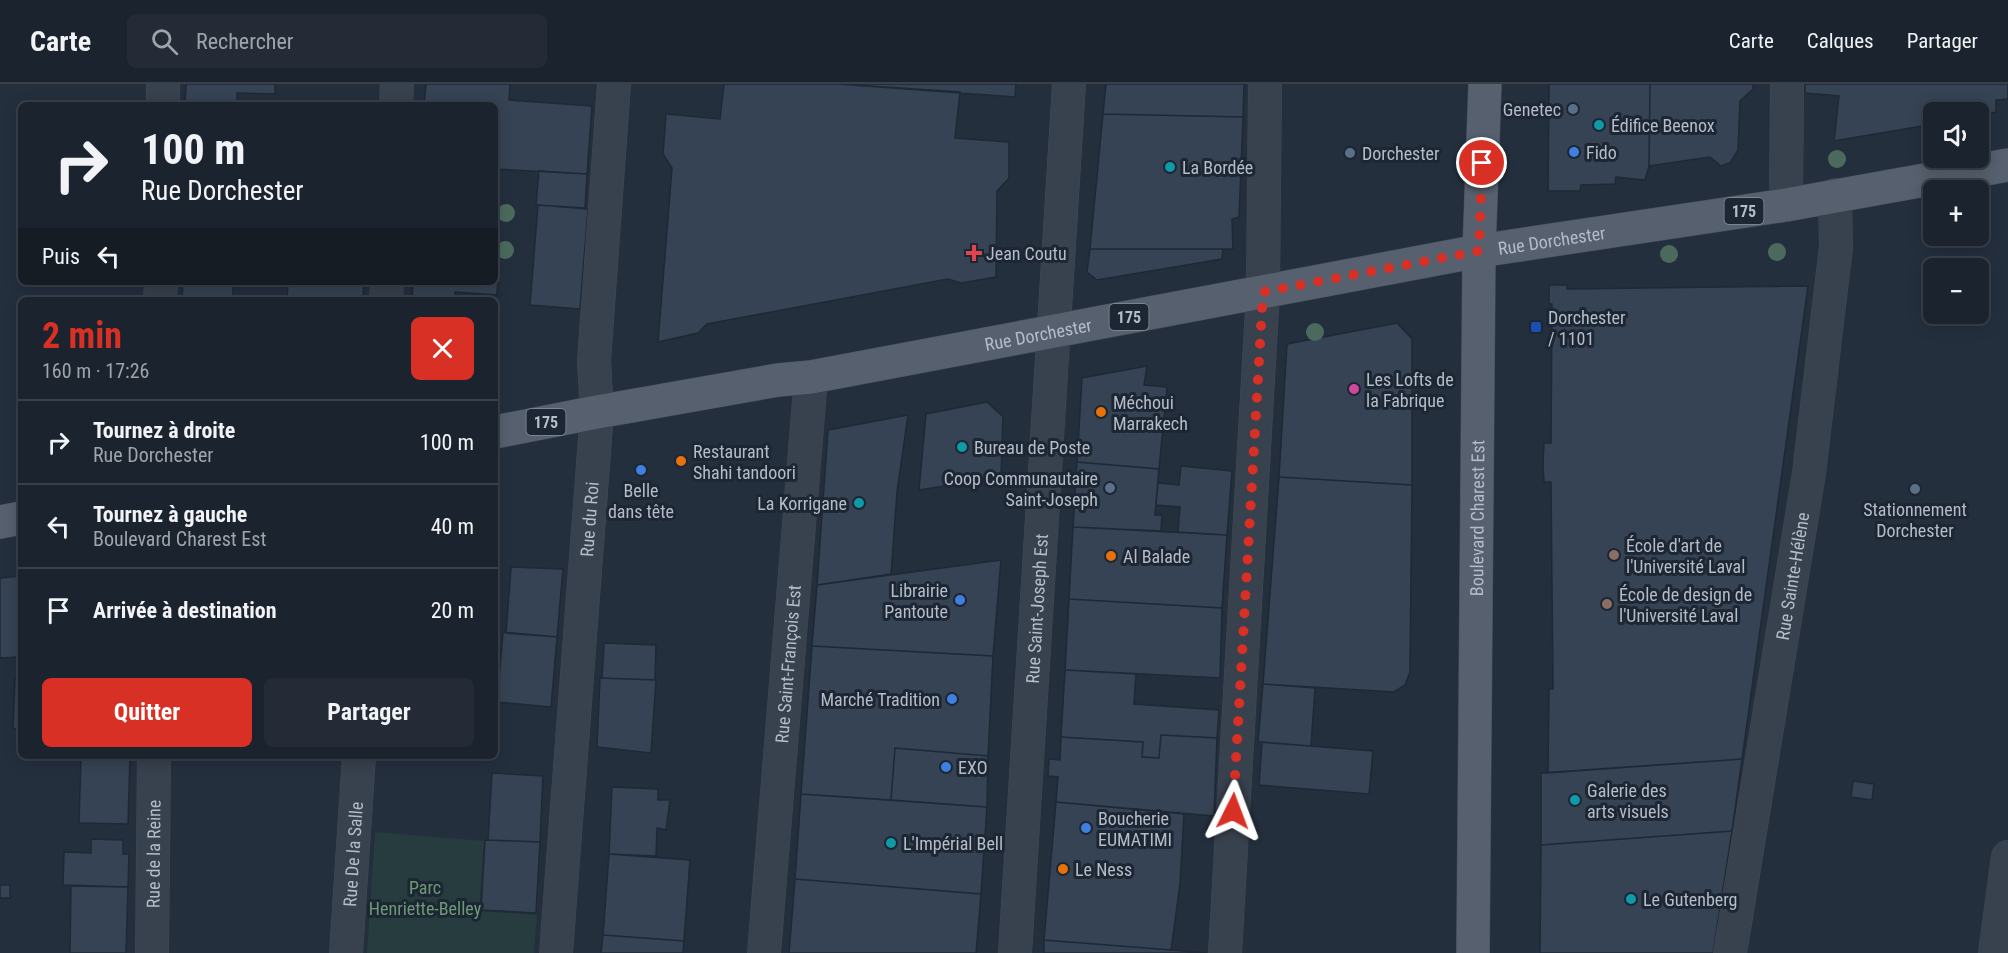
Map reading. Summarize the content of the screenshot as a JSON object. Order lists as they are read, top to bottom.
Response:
{
  "streets": {
    "main road": ["175", "Rue Dorchester", "Boulevard Charest Est"],
    "street": [
      "Rue du Roi",
      "Rue Sainte-Hélène",
      "Rue Saint-Joseph Est",
      "Rue Saint-François Est",
      "Rue de la Reine",
      "Rue De la Salle"
    ]
  },
  "crossings": [
    ["Rue Dorchester", "Boulevard Charest Est"],
    ["Rue Dorchester", "Rue du Roi"],
    ["Rue Dorchester", "Rue Sainte-Hélène"],
    ["Rue Dorchester", "Rue Saint-Joseph Est"],
    ["Rue Dorchester", "Rue Saint-François Est"]
  ],
  "parks": ["Parc Henriette-Belley"],
  "places": {
    "other": [
      "Genetec",
      "Édifice Beenox",
      "Fido",
      "Dorchester",
      "La Bordée",
      "Les Lofts de la Fabrique",
      "Méchoui Marrakech",
      "Bureau de Poste",
      "Restaurant Shahi tandoori",
      "Belle dans tête",
      "Coop Communautaire Saint-Joseph",
      "Stationnement Dorchester",
      "La Korrigane",
      "École d'art de l'Université Laval",
      "Al Balade",
      "Librairie Pantoute",
      "École de design de l'Université Laval",
      "Marché Tradition",
      "EXO",
      "Galerie des arts visuels",
      "Boucherie EUMATIMI",
      "L'Impérial Bell",
      "Le Ness",
      "Le Gutenberg"
    ],
    "health": ["Jean Coutu"],
    "transit": ["Dorchester / 1101"]
  },
  "page": {
    "header": "Carte",
    "search": "Rechercher",
    "nav": ["Carte", "Calques", "Partager"],
    "map_buttons": ["+", "−"],
    "turn": ["100 m", "Rue Dorchester"],
    "then": "Puis",
    "heading": ["2 min", "160 m · 17:26"],
    "list": [
      {
        "name": "Tournez à droite",
        "note": "Rue Dorchester",
        "value": "100 m"
      },
      {
        "name": "Tournez à gauche",
        "note": "Boulevard Charest Est",
        "value": "40 m"
      },
      {
        "name": "Arrivée à destination",
        "value": "20 m"
      }
    ],
    "buttons": ["Quitter", "Partager"]
  }
}
